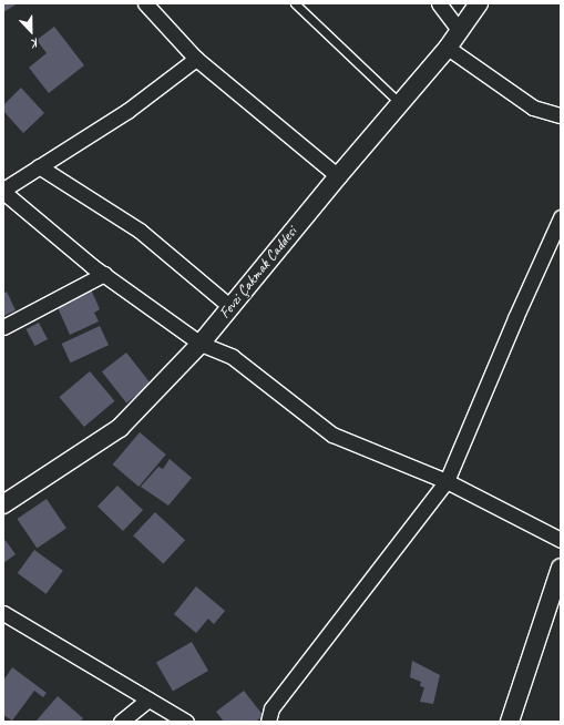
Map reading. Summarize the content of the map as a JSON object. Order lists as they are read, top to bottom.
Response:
{
  "streets": {
    "street": ["Fevzi Çakmak Caddesi"]
  },
  "north": "bottom"
}
